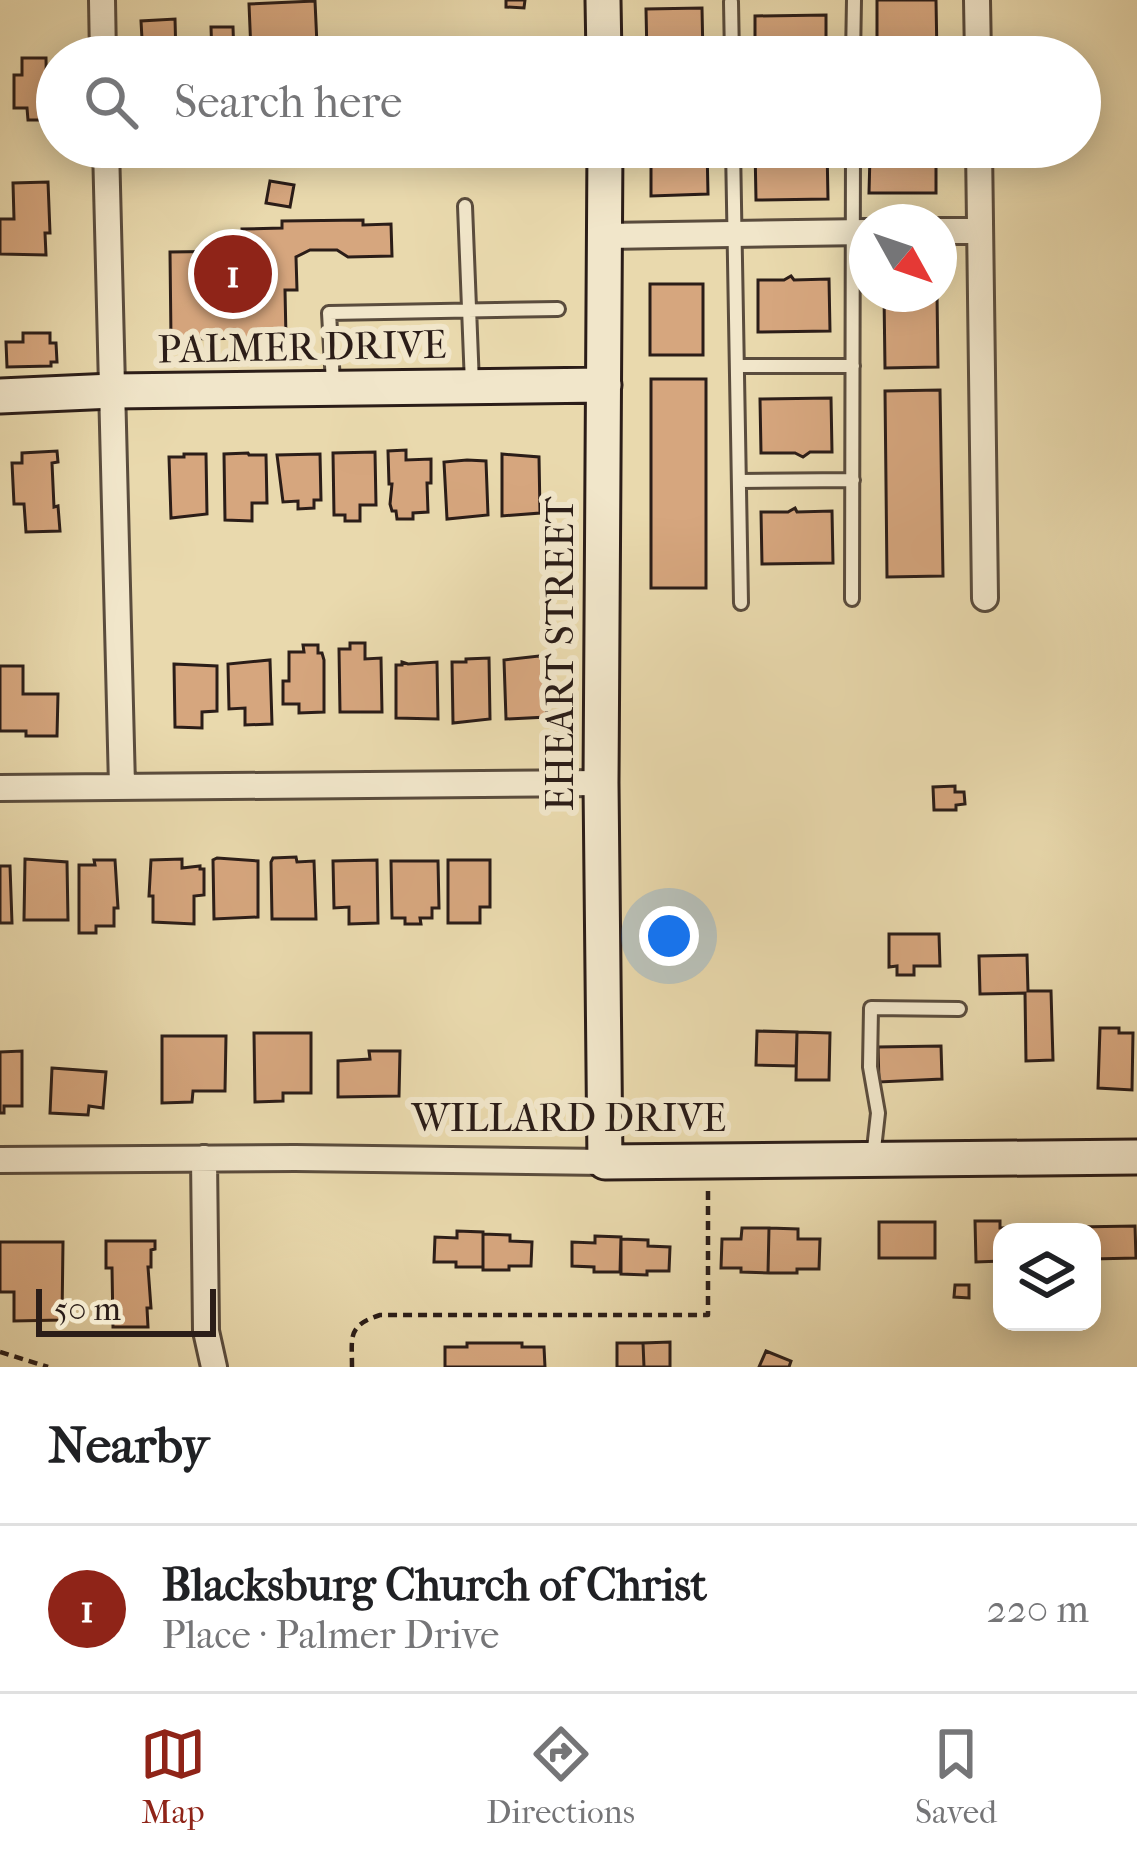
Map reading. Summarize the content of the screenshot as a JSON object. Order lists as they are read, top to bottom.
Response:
{
  "streets": {
    "street": ["PALMER DRIVE", "EHEART STREET", "WILLARD DRIVE"]
  },
  "crossings": [
    ["PALMER DRIVE", "EHEART STREET"],
    ["EHEART STREET", "WILLARD DRIVE"]
  ],
  "scale_bar": "50 m",
  "north": "bottom right",
  "page": {
    "search": "Search here",
    "pins": "1",
    "scale": "50 m",
    "heading": "Nearby",
    "list": [
      {
        "mark": "1",
        "name": "Blacksburg Church of Christ",
        "note": "Place · Palmer Drive",
        "value": "220 m"
      }
    ],
    "nav": ["Map", "Directions", "Saved"]
  }
}
